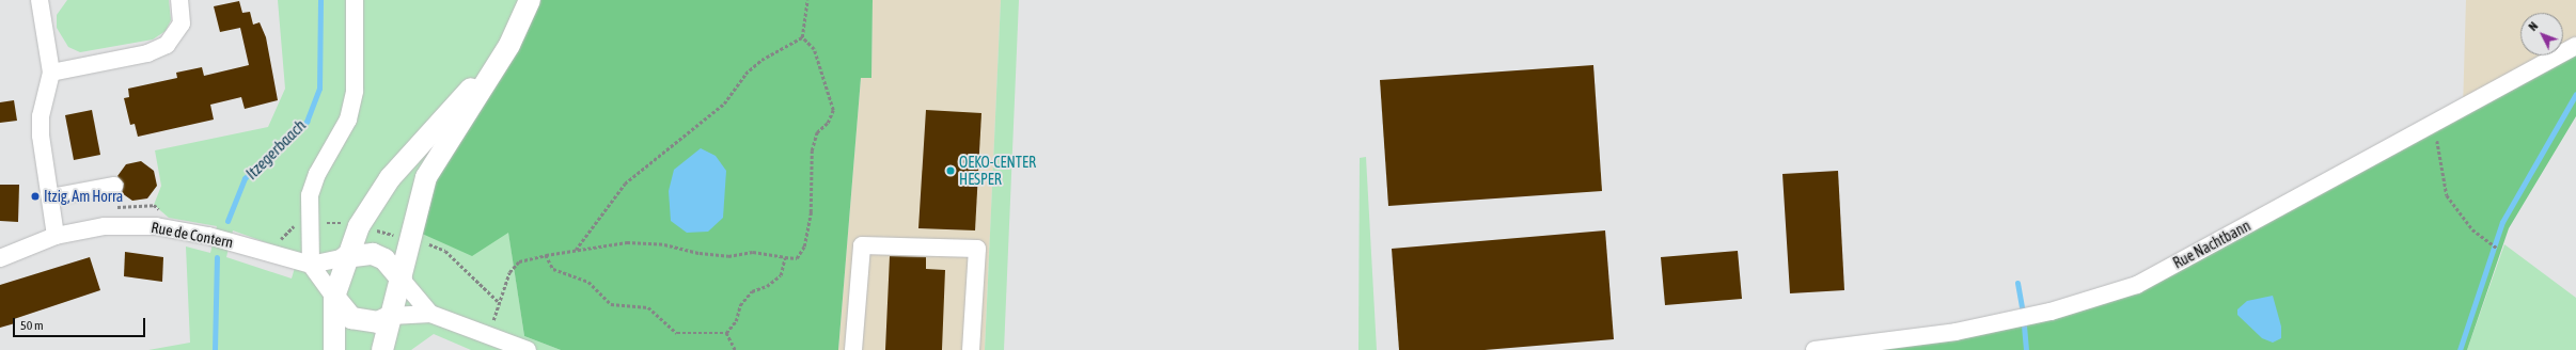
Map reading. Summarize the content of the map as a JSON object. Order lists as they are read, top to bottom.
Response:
{
  "streets": {
    "street": ["Rue de Contern", "Rue Nachtbann"]
  },
  "water": ["Itzegerbaach"],
  "places": ["OEKO-CENTER HESPER", "Itzig, Am Horra"],
  "scale_bar": "50 m",
  "north": "top left"
}
